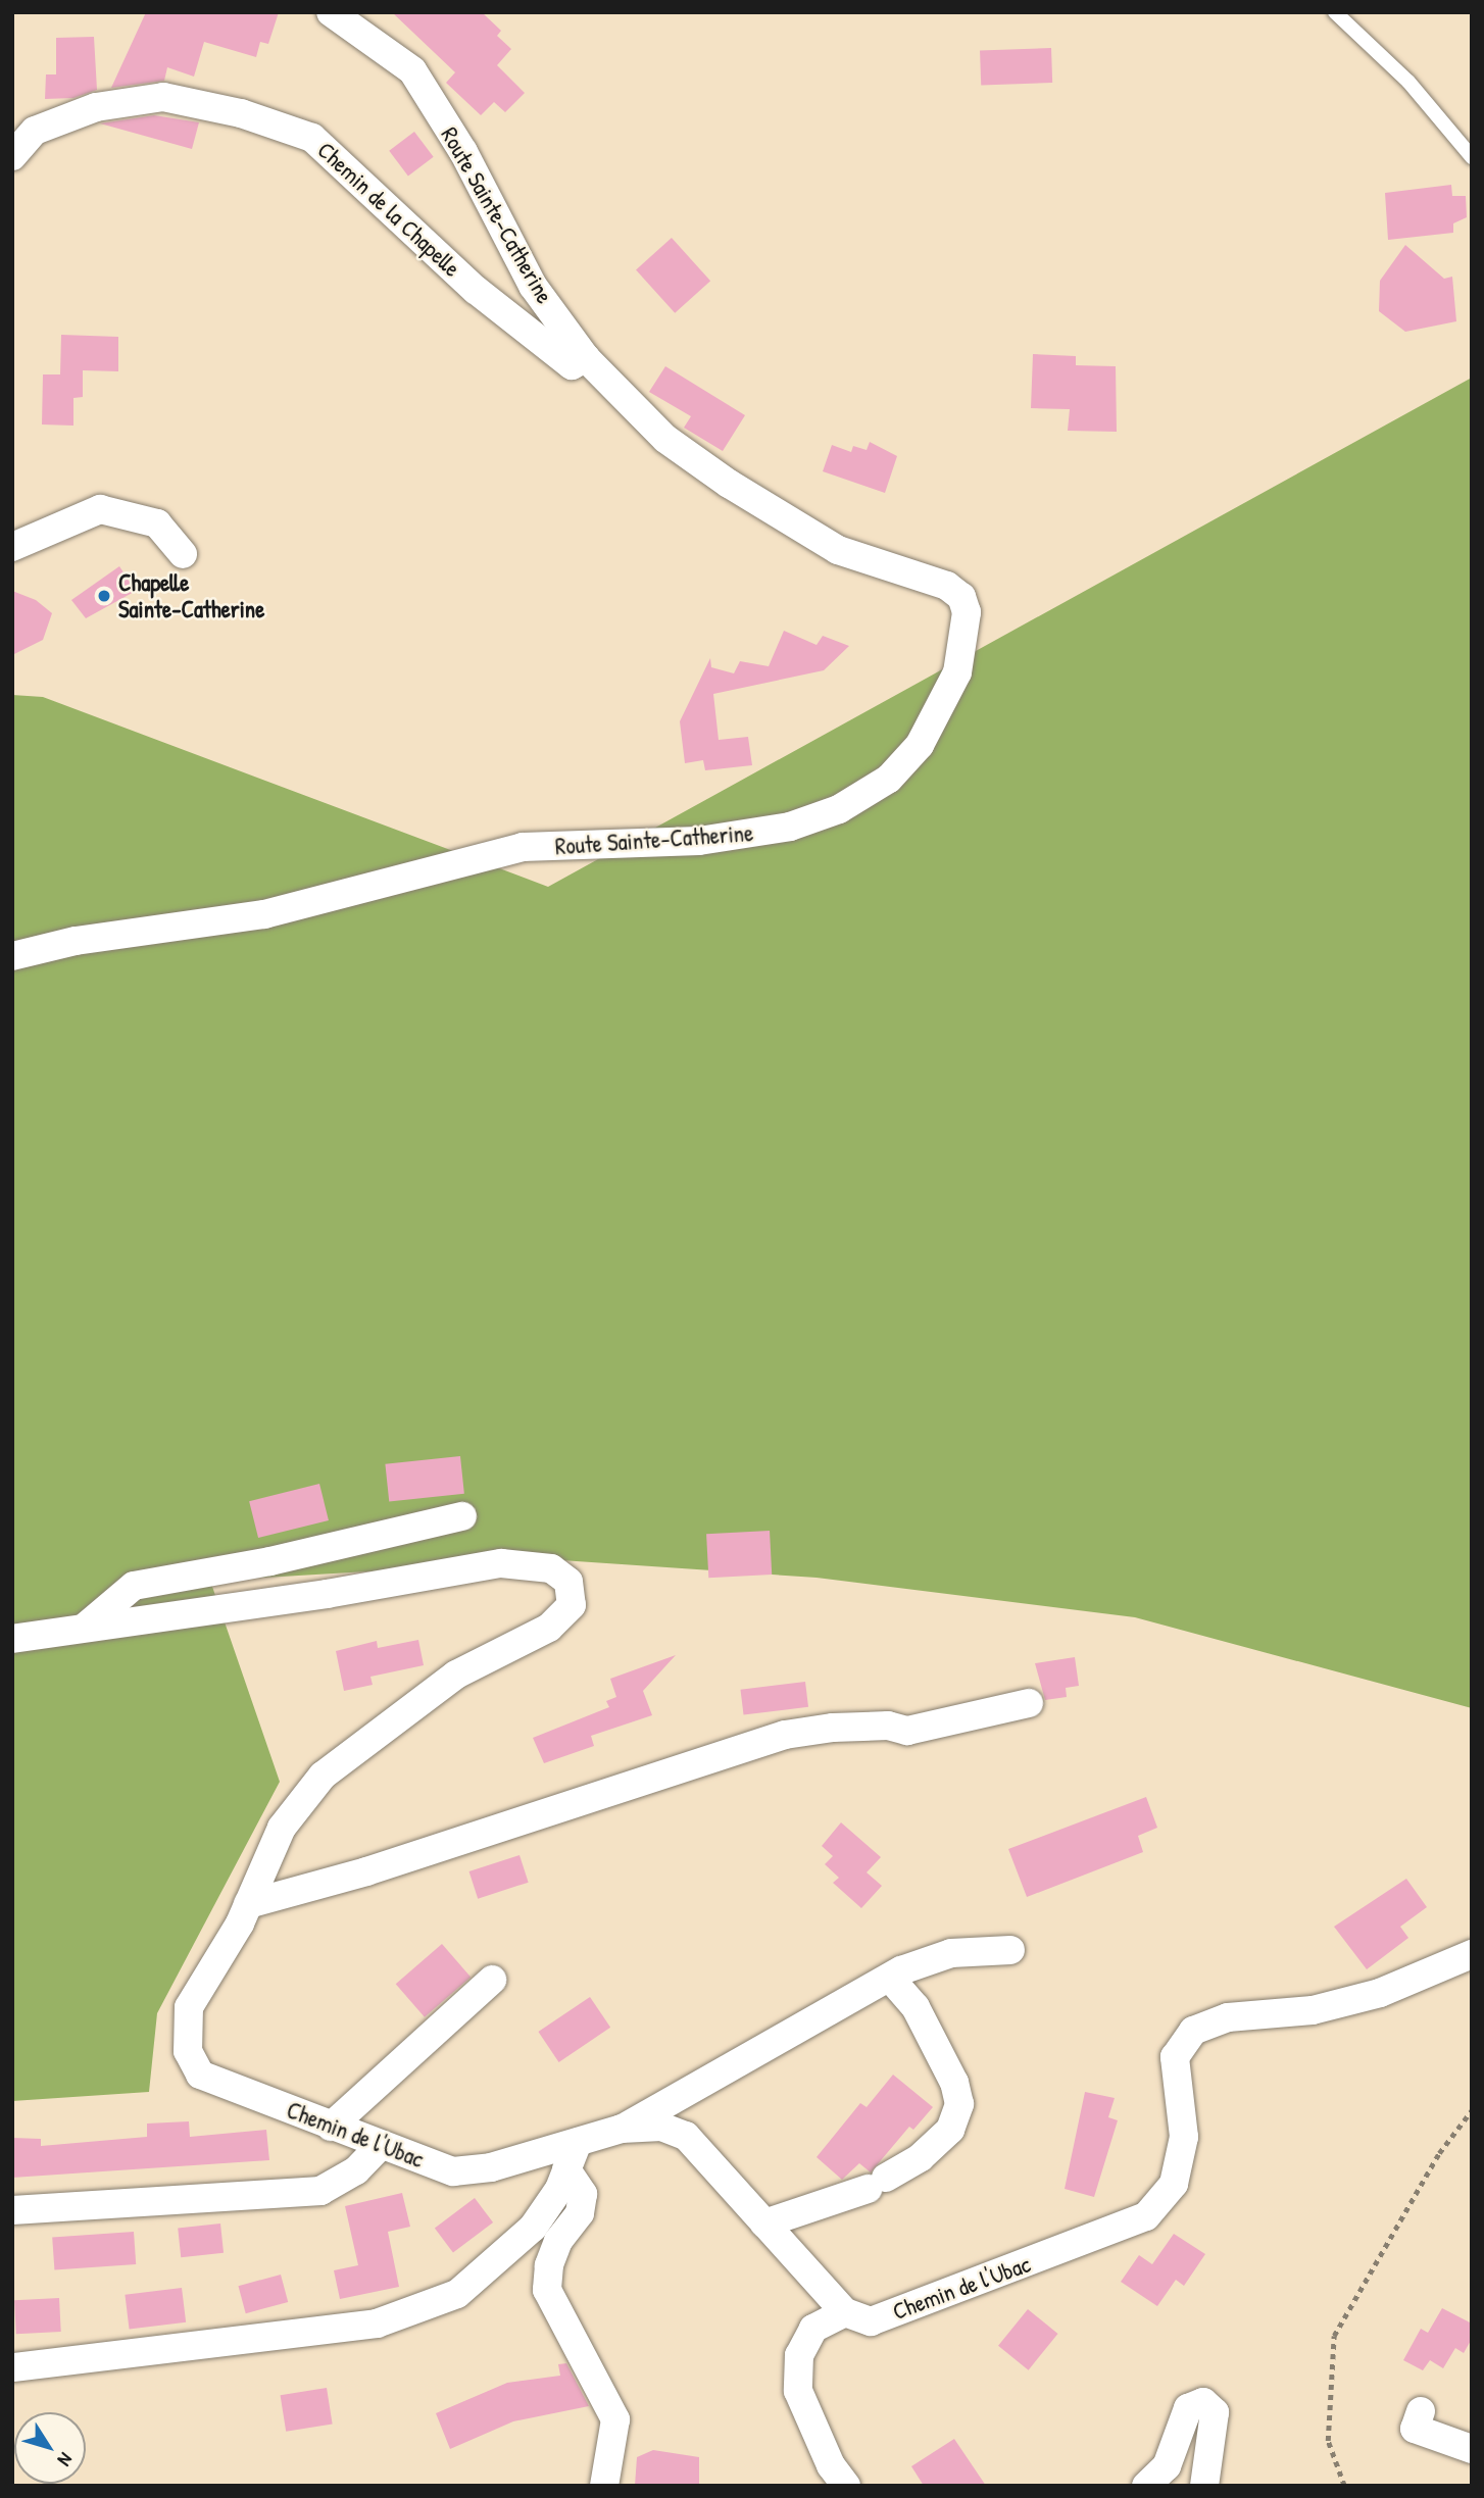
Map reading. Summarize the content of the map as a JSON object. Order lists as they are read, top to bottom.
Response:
{
  "streets": {
    "street": ["Chemin de la Chapelle", "Route Sainte-Catherine", "Chemin de l'Ubac"]
  },
  "crossings": [
    ["Chemin de la Chapelle", "Route Sainte-Catherine"]
  ],
  "places": ["Chapelle Sainte-Catherine"],
  "north": "bottom right"
}
